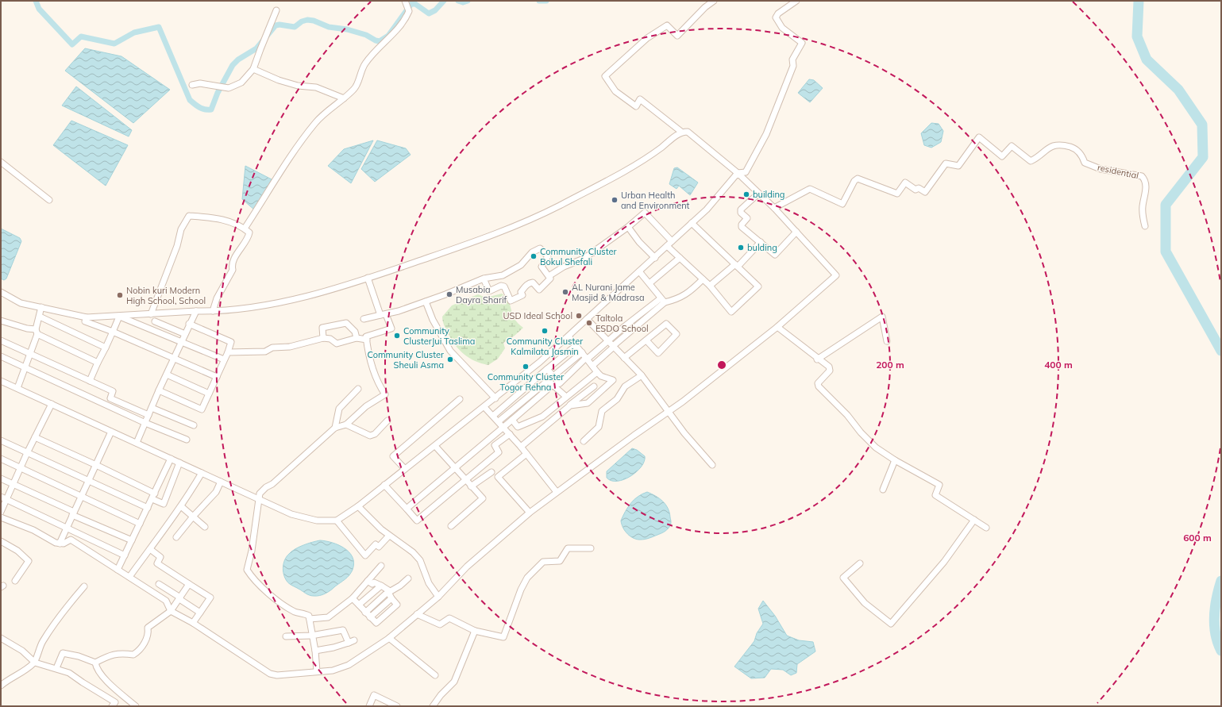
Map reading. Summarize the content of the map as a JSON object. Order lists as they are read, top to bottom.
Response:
{
  "streets": {
    "street": ["residential"]
  },
  "places": [
    "building",
    "Urban Health and Environment",
    "bulding",
    "Community Cluster Bokul Shefali",
    "AL Nurani Jame Masjid & Madrasa",
    "Musabia Dayra Sharif",
    "Nobin kuri Modern High School, School",
    "USD Ideal School",
    "Taltola ESDO School",
    "Community Cluster Kalmilata Jasmin",
    "Community ClusterJui Taslima",
    "Community Cluster Sheuli Asma",
    "Community Cluster Togor Rehna"
  ],
  "rings": ["200 m", "400 m", "600 m"]
}
